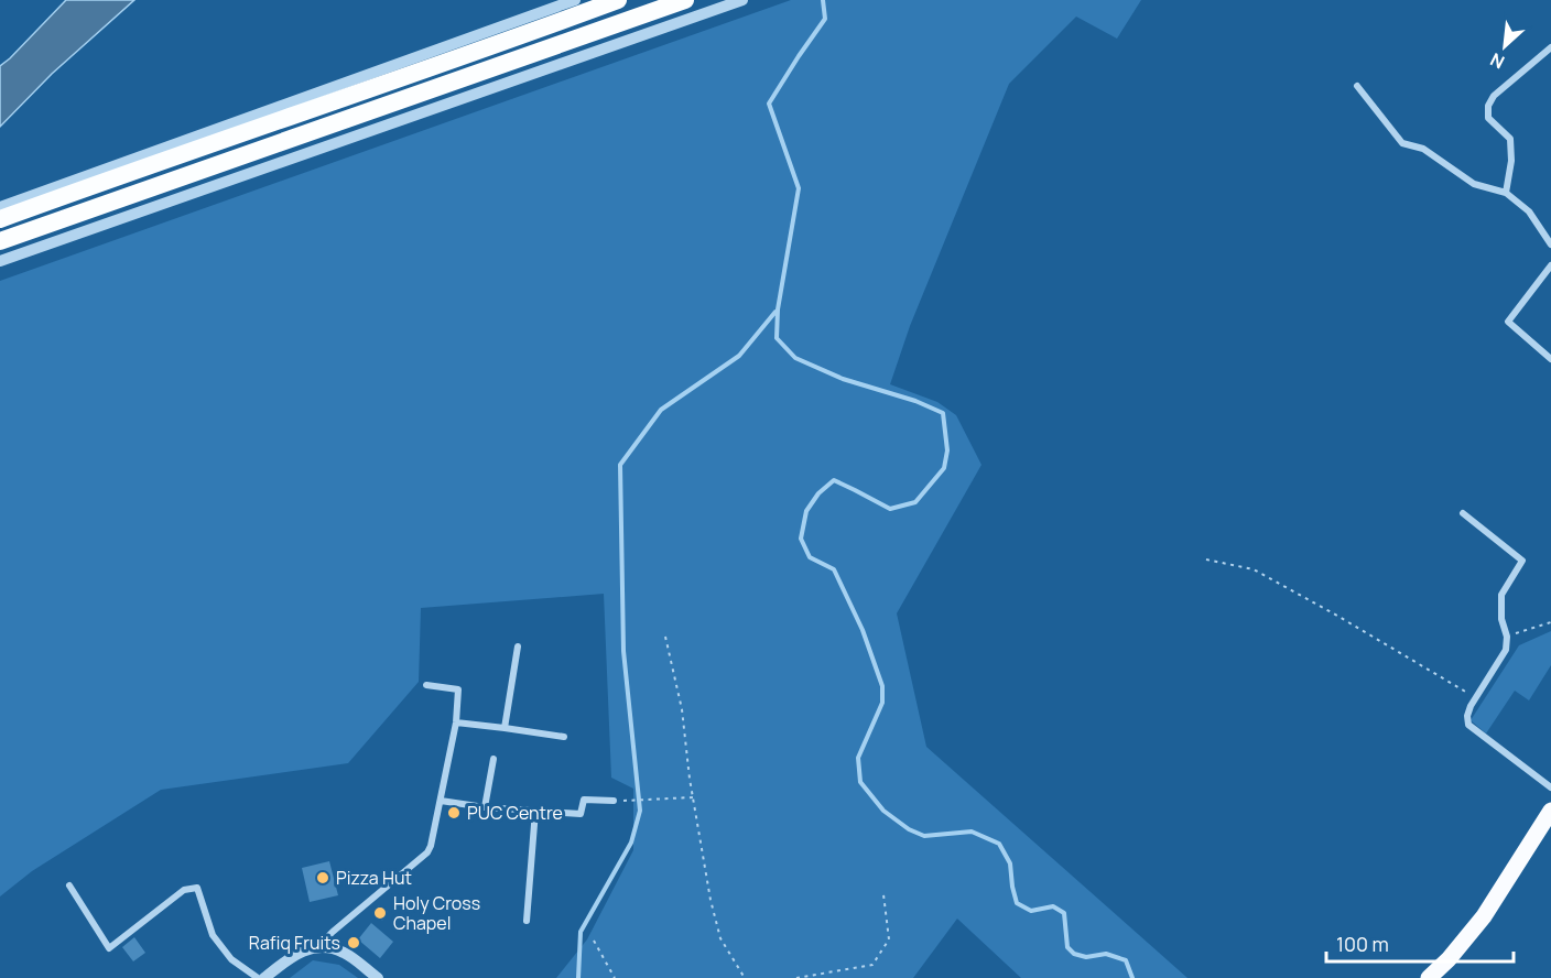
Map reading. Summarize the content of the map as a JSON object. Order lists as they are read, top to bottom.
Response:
{
  "places": [
    "PUC Centre",
    "Pizza Hut",
    "Holy Cross Chapel",
    "Rafiq Fruits"
  ],
  "scale_bar": "100 m",
  "north": "bottom left"
}
